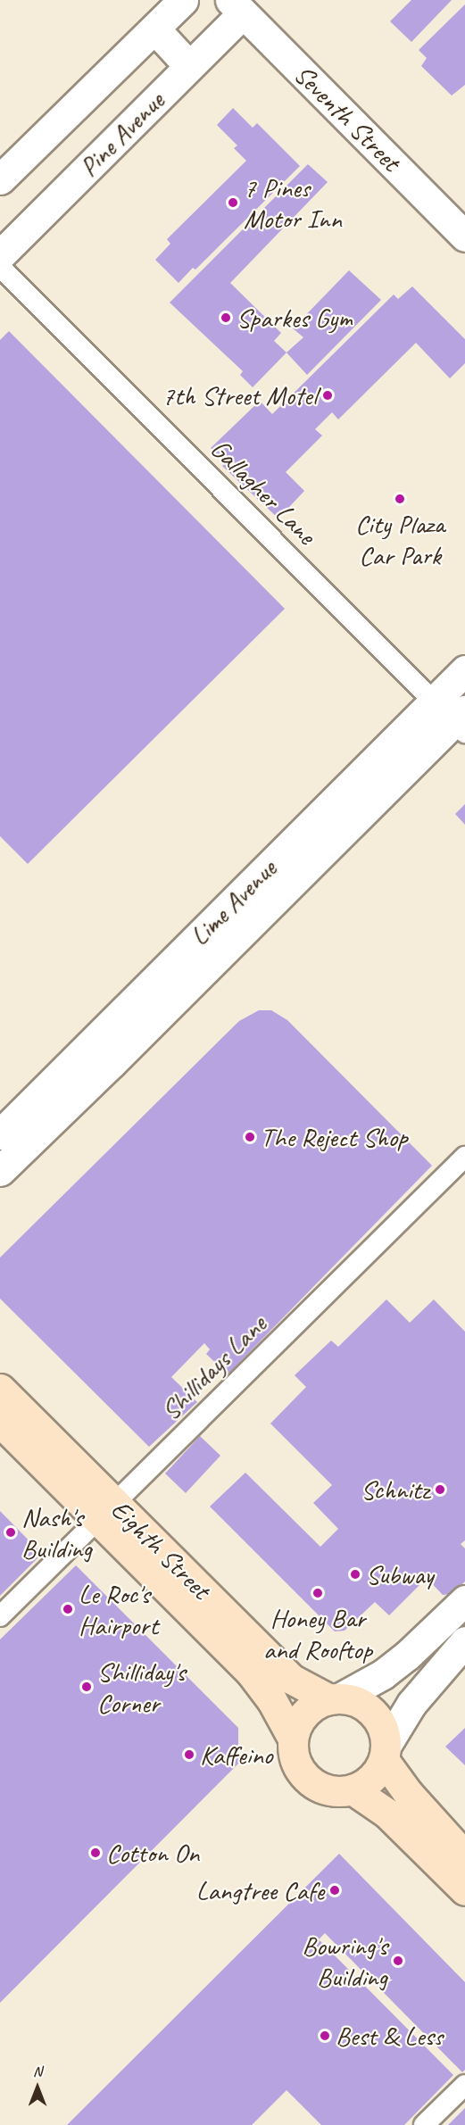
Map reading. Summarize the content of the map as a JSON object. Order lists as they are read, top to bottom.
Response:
{
  "streets": {
    "street": [
      "Seventh Street",
      "Pine Avenue",
      "Lime Avenue",
      "Eighth Street"
    ],
    "lane": ["Gallagher Lane", "Shillidays Lane"]
  },
  "crossings": [
    ["Seventh Street", "Pine Avenue"],
    ["Gallagher Lane", "Lime Avenue"],
    ["Shillidays Lane", "Eighth Street"]
  ],
  "places": [
    "7 Pines Motor Inn",
    "Sparkes Gym",
    "7th Street Motel",
    "City Plaza Car Park",
    "The Reject Shop",
    "Schnitz",
    "Nash's Building",
    "Subway",
    "Honey Bar and Rooftop",
    "Le Roc's Hairport",
    "Shilliday's Corner",
    "Kaffeino",
    "Cotton On",
    "Langtree Cafe",
    "Bowring's Building",
    "Best & Less"
  ],
  "north": "top"
}
